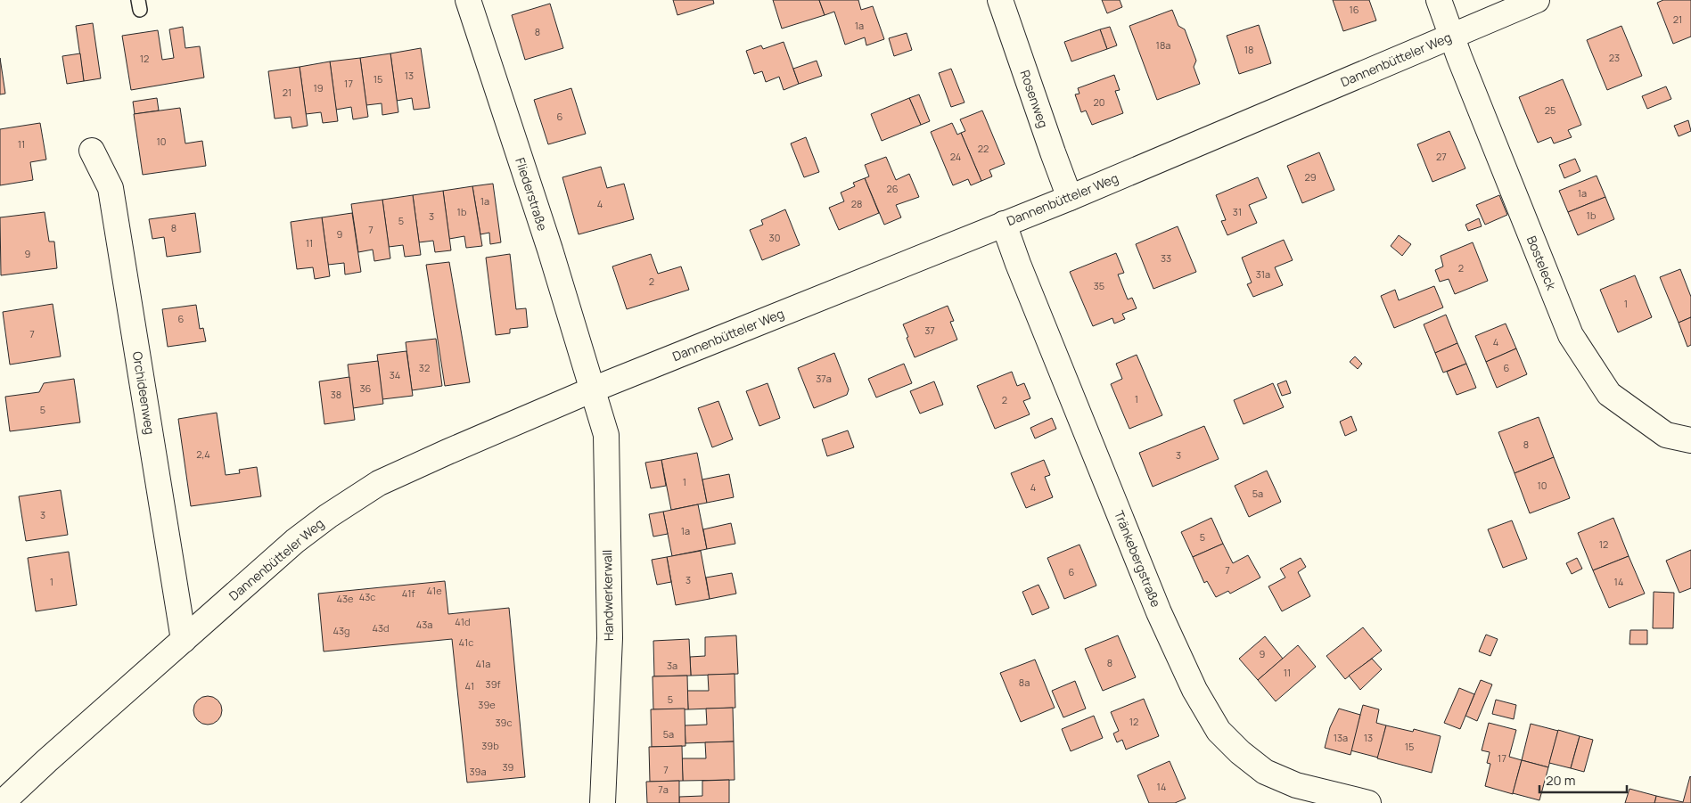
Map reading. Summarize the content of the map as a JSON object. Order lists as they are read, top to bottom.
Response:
{
  "streets": {
    "street": [
      "Dannenbütteler Weg",
      "Rosenweg",
      "Fliederstraße",
      "Bosteleck",
      "Orchideenweg",
      "Tränkebergstraße",
      "Handwerkerwall"
    ]
  },
  "crossings": [
    ["Dannenbütteler Weg", "Rosenweg"],
    ["Dannenbütteler Weg", "Fliederstraße"],
    ["Dannenbütteler Weg", "Bosteleck"],
    ["Dannenbütteler Weg", "Orchideenweg"],
    ["Dannenbütteler Weg", "Tränkebergstraße"],
    ["Dannenbütteler Weg", "Handwerkerwall"],
    ["Fliederstraße", "Handwerkerwall"]
  ],
  "house_numbers": [
    "16",
    "21",
    "1a",
    "8",
    "18a",
    "18",
    "23",
    "12",
    "13",
    "15",
    "17",
    "19",
    "21",
    "20",
    "25",
    "6",
    "10",
    "11",
    "22",
    "24",
    "27",
    "29",
    "26",
    "1a",
    "1a",
    "4",
    "28",
    "1b",
    "31",
    "1b",
    "3",
    "5",
    "8",
    "7",
    "9",
    "30",
    "11",
    "9",
    "33",
    "2",
    "31a",
    "2",
    "35",
    "1",
    "6",
    "37",
    "7",
    "4",
    "32",
    "6",
    "34",
    "37a",
    "36",
    "38",
    "1",
    "2",
    "5",
    "8",
    "2,4",
    "3",
    "1",
    "10",
    "4",
    "5a",
    "3",
    "1a",
    "5",
    "12",
    "7",
    "6",
    "3",
    "1",
    "14",
    "41e",
    "41f",
    "43c",
    "43e",
    "41d",
    "43a",
    "43d",
    "43g",
    "41c",
    "9",
    "8",
    "41a",
    "3a",
    "11",
    "8a",
    "39f",
    "41",
    "5",
    "39e",
    "12",
    "39c",
    "5a",
    "13a",
    "13",
    "39b",
    "15",
    "17",
    "39",
    "7",
    "39a",
    "14",
    "7a"
  ],
  "scale_bar": "20 m"
}
